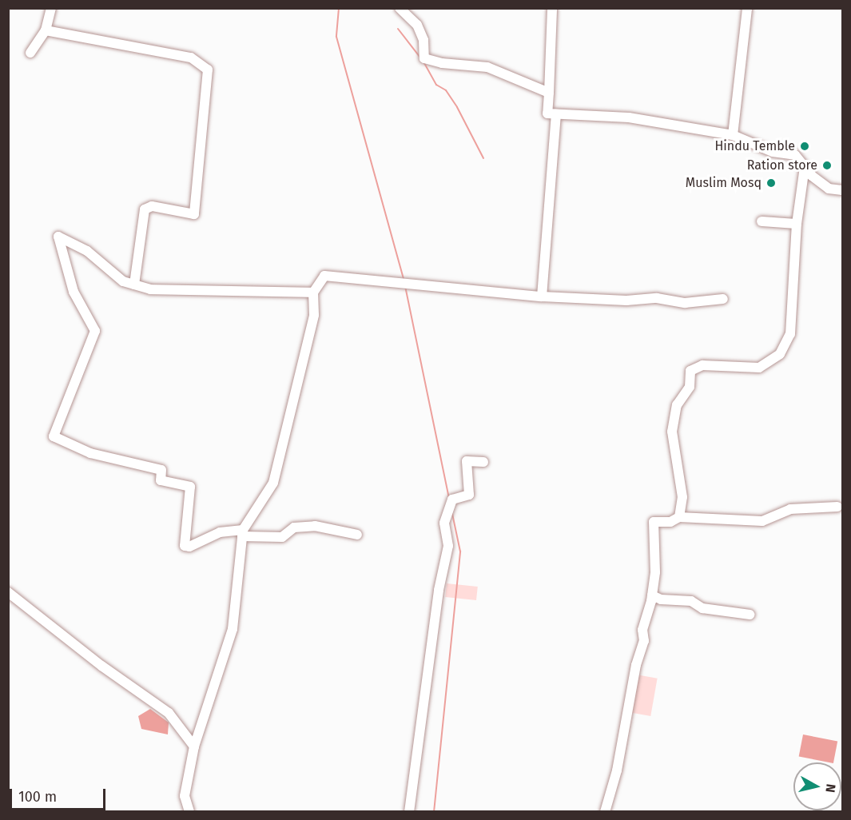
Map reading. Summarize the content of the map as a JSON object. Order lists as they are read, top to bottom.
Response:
{
  "places": ["Hindu Temble", "Ration store", "Muslim Mosq"],
  "scale_bar": "100 m",
  "north": "right"
}
